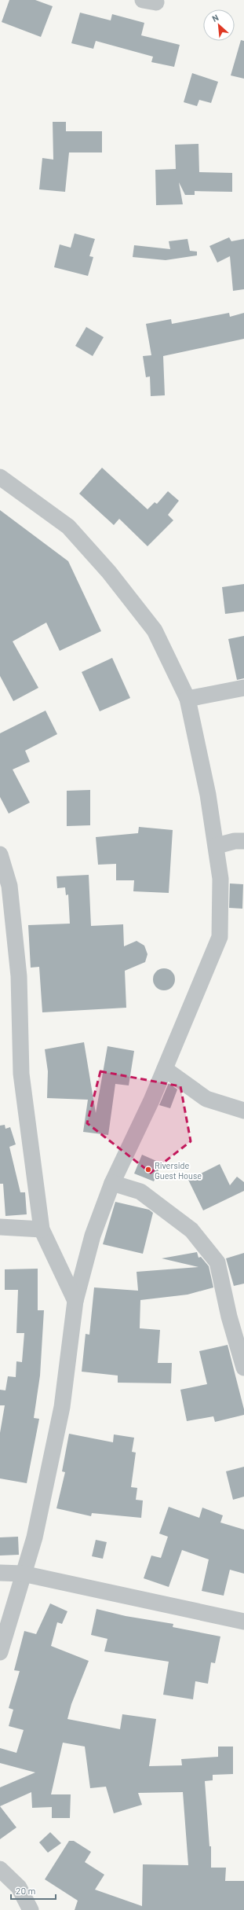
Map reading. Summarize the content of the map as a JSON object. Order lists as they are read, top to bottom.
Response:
{
  "places": ["Riverside Guest House"],
  "scale_bar": "20 m",
  "north": "top left"
}
